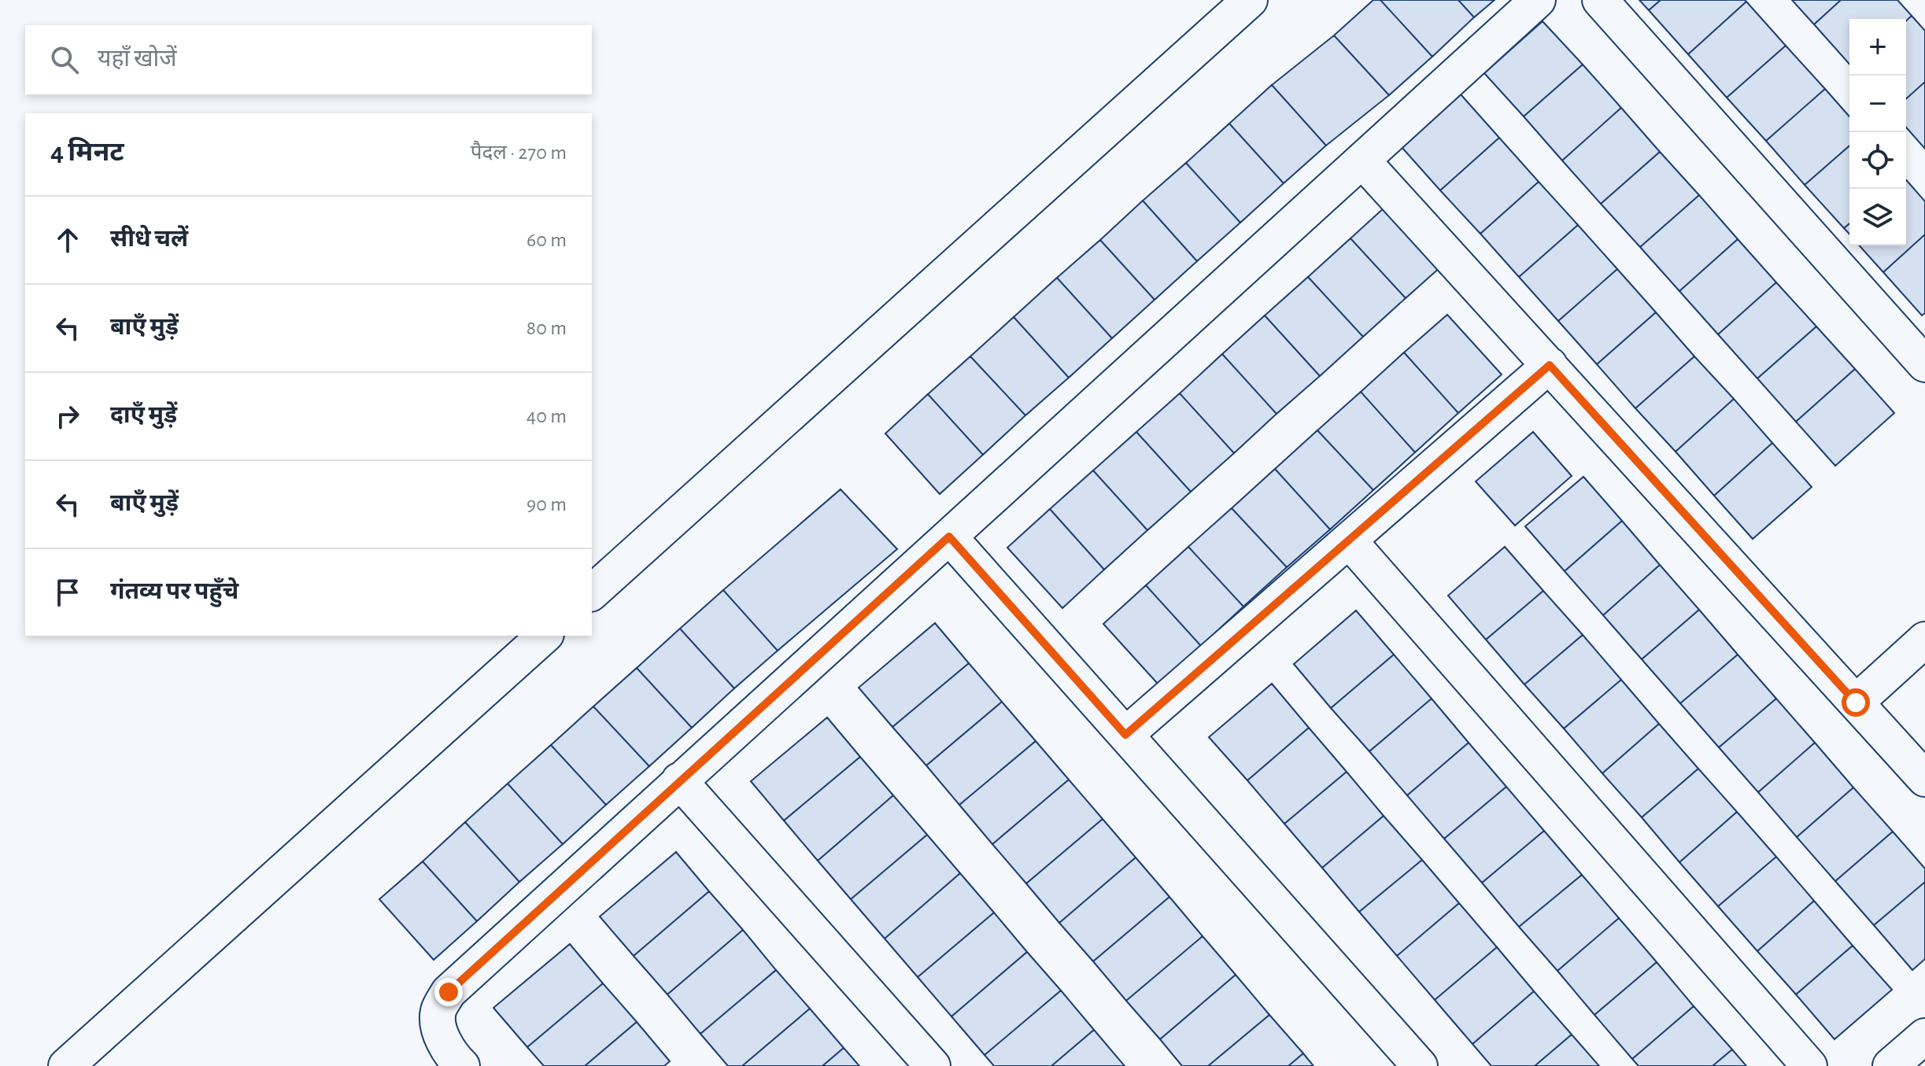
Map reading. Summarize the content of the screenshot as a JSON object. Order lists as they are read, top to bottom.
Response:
{
  "page": {
    "map_buttons": ["+", "−"],
    "search": "यहाँ खोजें",
    "heading": ["4 मिनट", "पैदल · 270 m"],
    "list": [
      ["सीधे चलें", "60 m"],
      ["बाएँ मुड़ें", "80 m"],
      ["दाएँ मुड़ें", "40 m"],
      ["बाएँ मुड़ें", "90 m"],
      "गंतव्य पर पहुँचे"
    ]
  }
}
